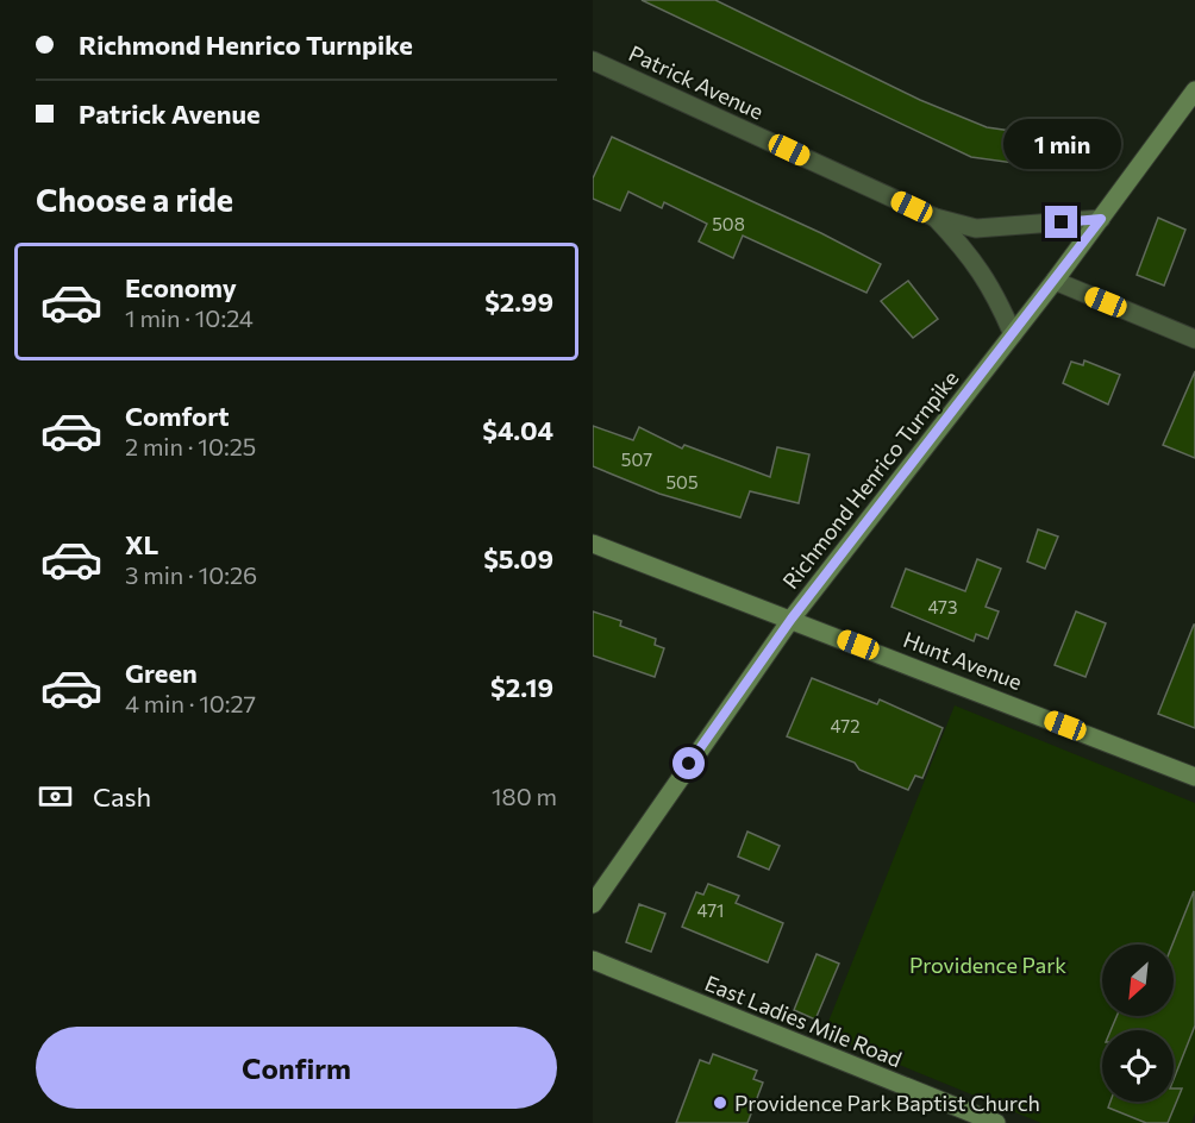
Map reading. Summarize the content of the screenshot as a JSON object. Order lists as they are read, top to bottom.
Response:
{
  "streets": {
    "street": [
      "Patrick Avenue",
      "Richmond Henrico Turnpike",
      "Hunt Avenue",
      "East Ladies Mile Road"
    ]
  },
  "crossings": [
    ["Patrick Avenue", "Richmond Henrico Turnpike"],
    ["Richmond Henrico Turnpike", "Hunt Avenue"]
  ],
  "parks": ["Providence Park"],
  "places": ["Providence Park Baptist Church"],
  "house_numbers": [
    "508",
    "507",
    "505",
    "473",
    "472",
    "471"
  ],
  "north": "bottom left",
  "page": {
    "banner": ["Richmond Henrico Turnpike", "Patrick Avenue"],
    "bubble": "1 min",
    "heading": "Choose a ride",
    "list": [
      {
        "name": "Economy",
        "note": "1 min · 10:24",
        "value": "$2.99"
      },
      {
        "name": "Comfort",
        "note": "2 min · 10:25",
        "value": "$4.04"
      },
      {
        "name": "XL",
        "note": "3 min · 10:26",
        "value": "$5.09"
      },
      {
        "name": "Green",
        "note": "4 min · 10:27",
        "value": "$2.19"
      }
    ],
    "pay": ["Cash", "180 m"],
    "buttons": "Confirm"
  }
}
